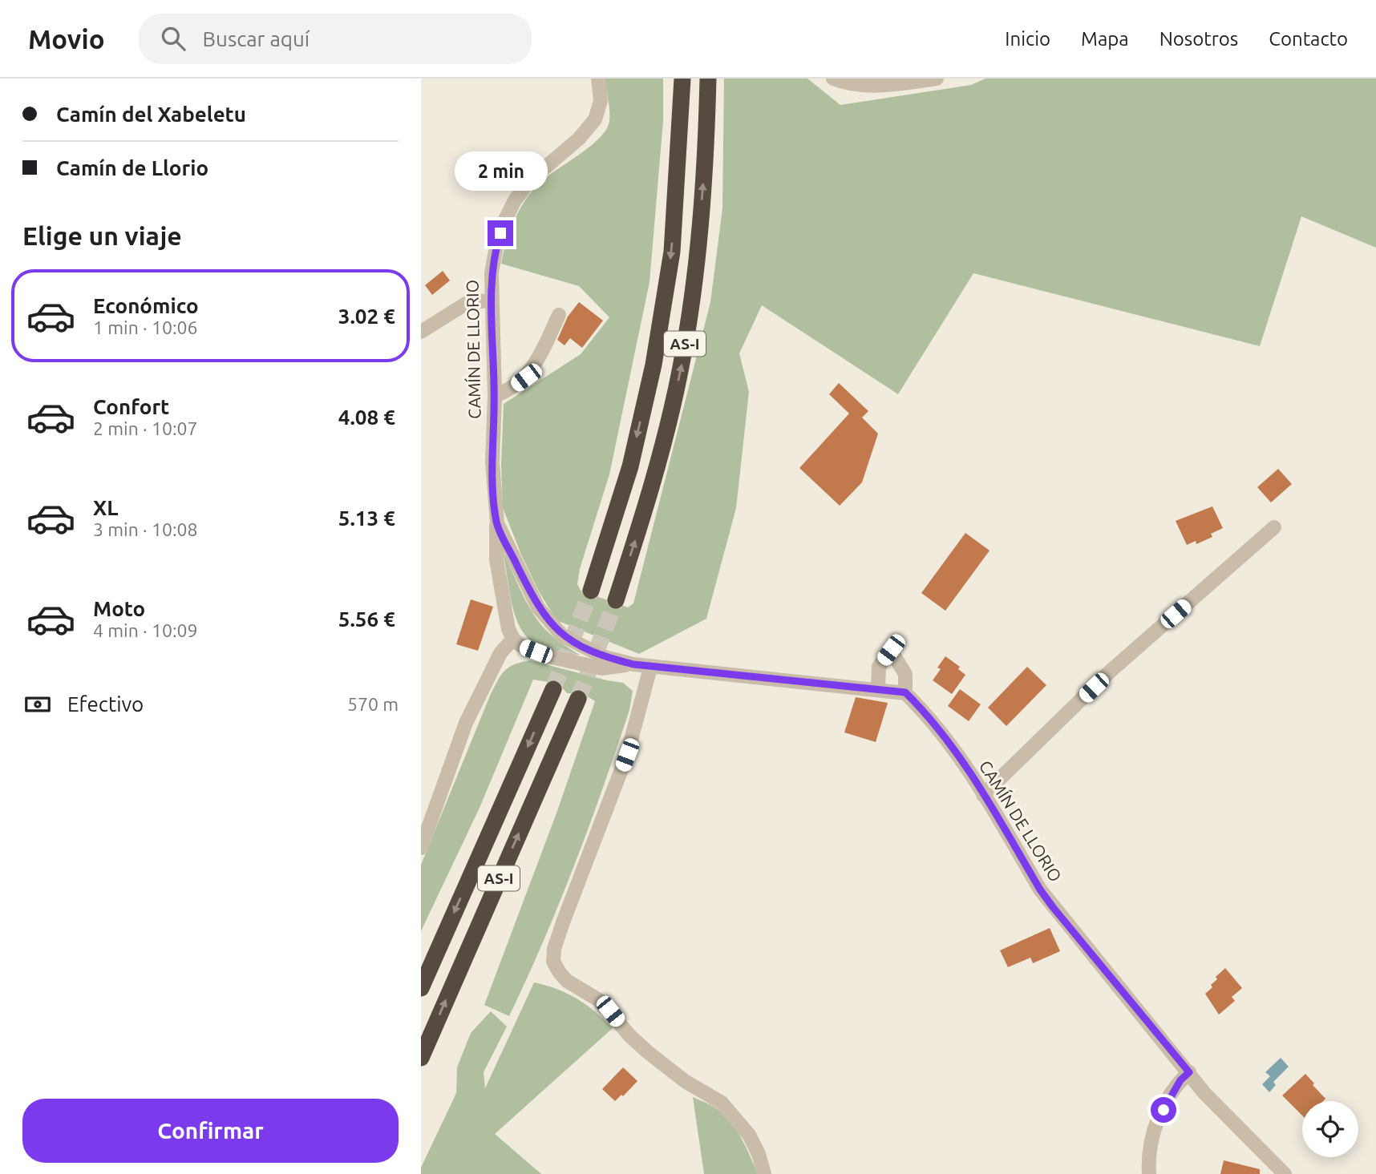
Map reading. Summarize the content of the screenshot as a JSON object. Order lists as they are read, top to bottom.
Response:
{
  "streets": {
    "highway": ["AS-I"],
    "street": ["CAMÍN DE LLORIO"]
  },
  "page": {
    "header": "Movio",
    "search": "Buscar aquí",
    "nav": [
      "Inicio",
      "Mapa",
      "Nosotros",
      "Contacto"
    ],
    "banner": ["Camín del Xabeletu", "Camín de Llorio"],
    "bubble": "2 min",
    "heading": "Elige un viaje",
    "list": [
      {
        "name": "Económico",
        "note": "1 min · 10:06",
        "value": "3.02 €"
      },
      {
        "name": "Confort",
        "note": "2 min · 10:07",
        "value": "4.08 €"
      },
      {
        "name": "XL",
        "note": "3 min · 10:08",
        "value": "5.13 €"
      },
      {
        "name": "Moto",
        "note": "4 min · 10:09",
        "value": "5.56 €"
      }
    ],
    "pay": ["Efectivo", "570 m"],
    "buttons": "Confirmar"
  }
}
